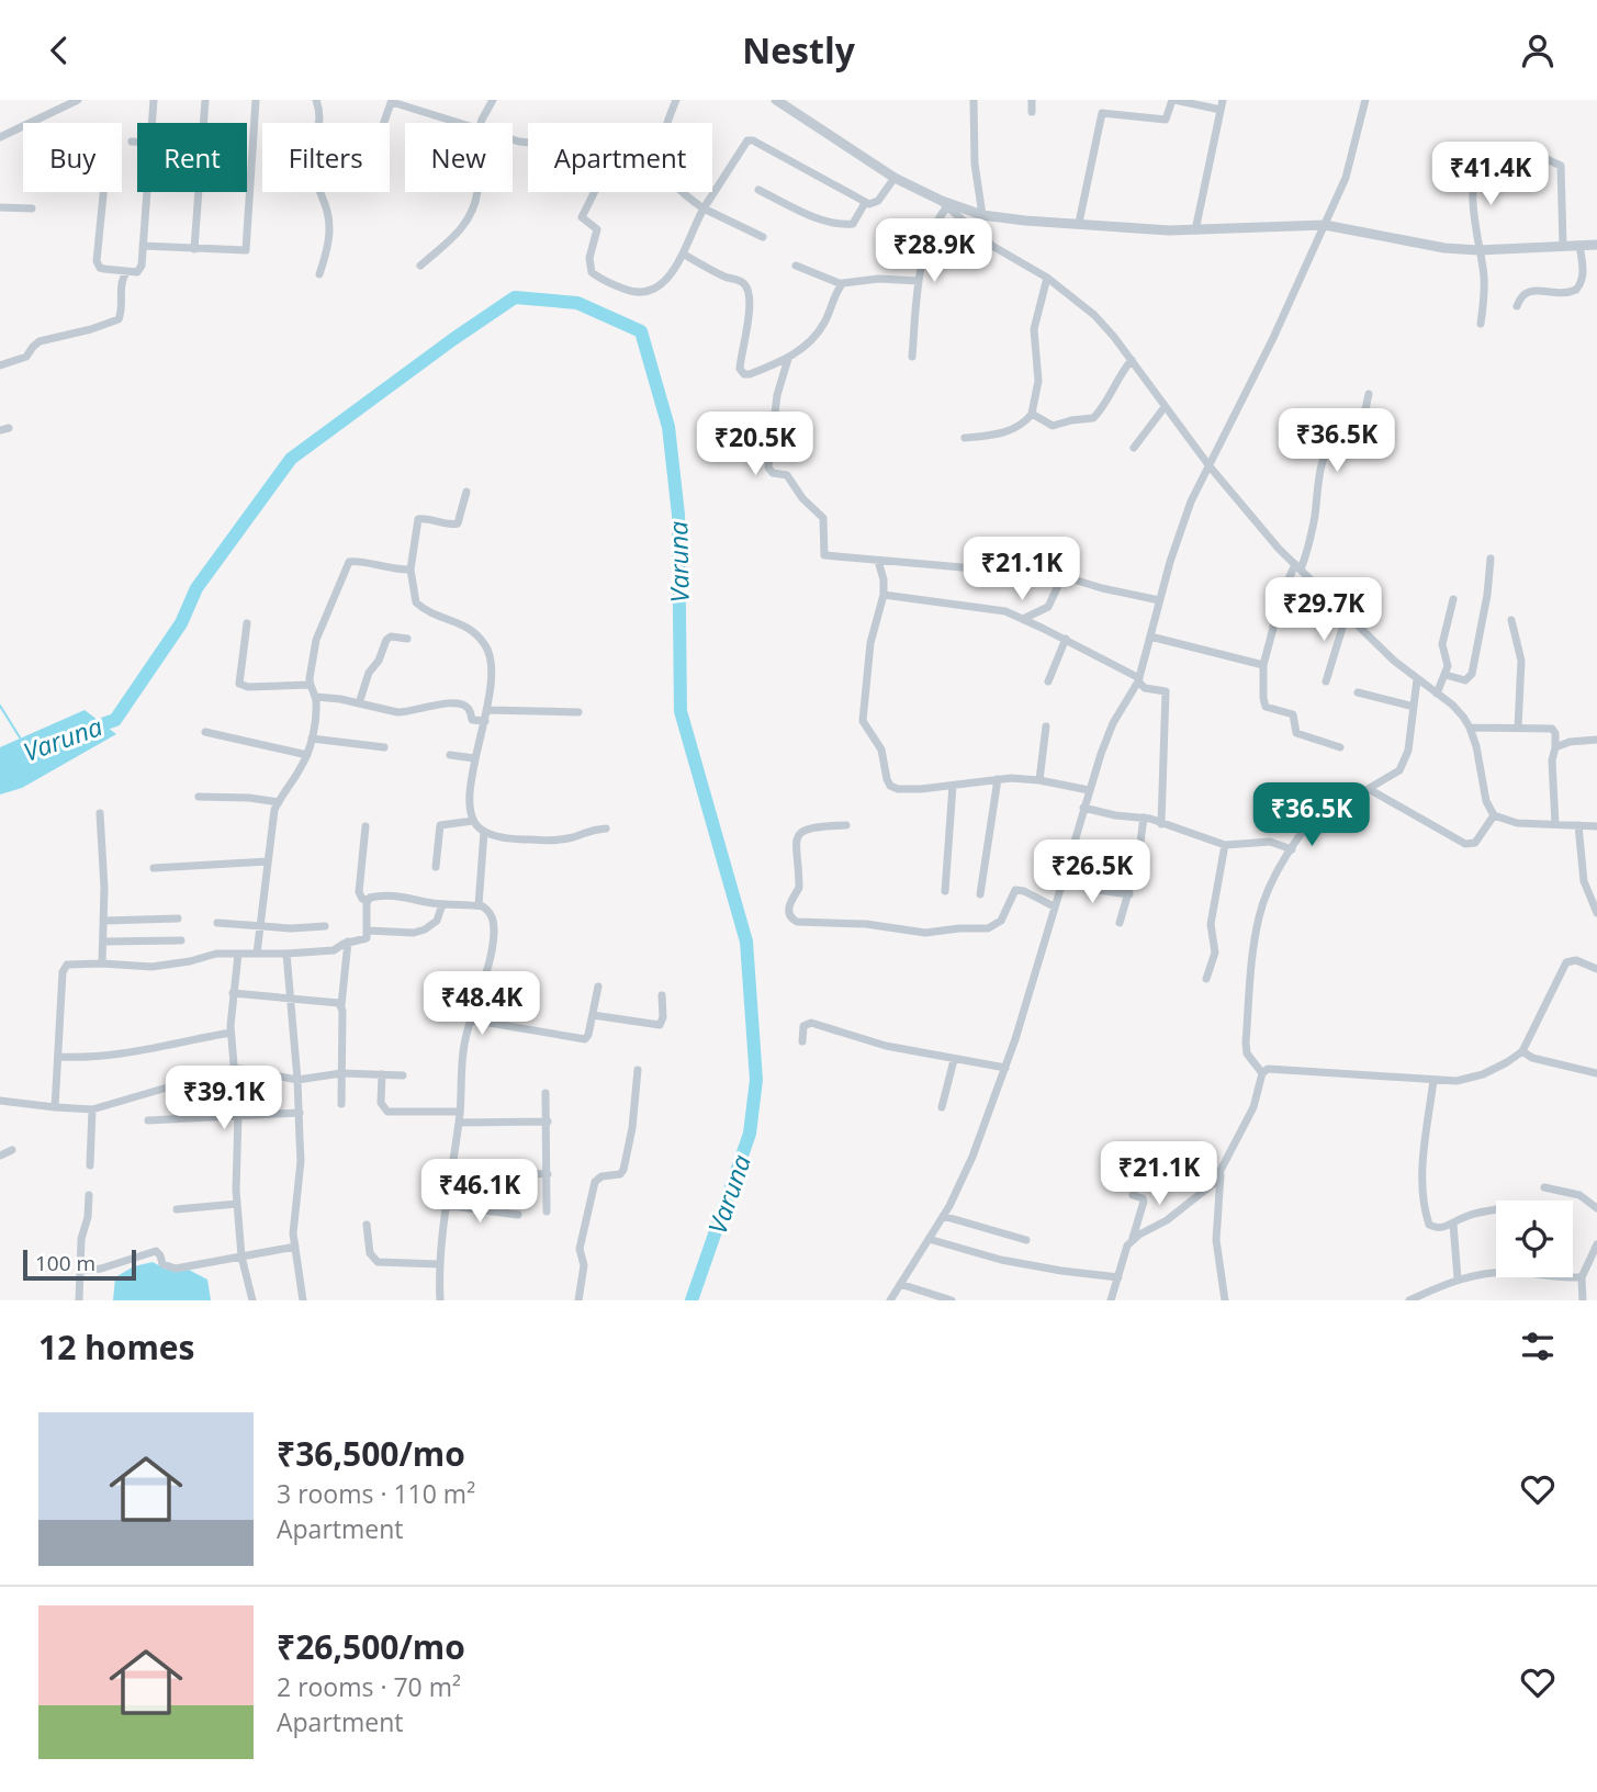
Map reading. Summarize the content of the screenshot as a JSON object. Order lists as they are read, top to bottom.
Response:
{
  "water": ["Varuna"],
  "scale_bar": "100 m",
  "page": {
    "header": "Nestly",
    "chip": [
      "Buy",
      "Rent",
      "Filters",
      "New",
      "Apartment"
    ],
    "price": [
      "₹41.4K",
      "₹28.9K",
      "₹36.5K",
      "₹20.5K",
      "₹21.1K",
      "₹29.7K",
      "₹36.5K",
      "₹26.5K",
      "₹48.4K",
      "₹39.1K",
      "₹21.1K",
      "₹46.1K"
    ],
    "scale": "100 m",
    "heading": "12 homes",
    "list": [
      {
        "name": "₹36,500/mo",
        "note": "3 rooms · 110 m² · Apartment"
      },
      {
        "name": "₹26,500/mo",
        "note": "2 rooms · 70 m² · Apartment"
      }
    ]
  }
}
